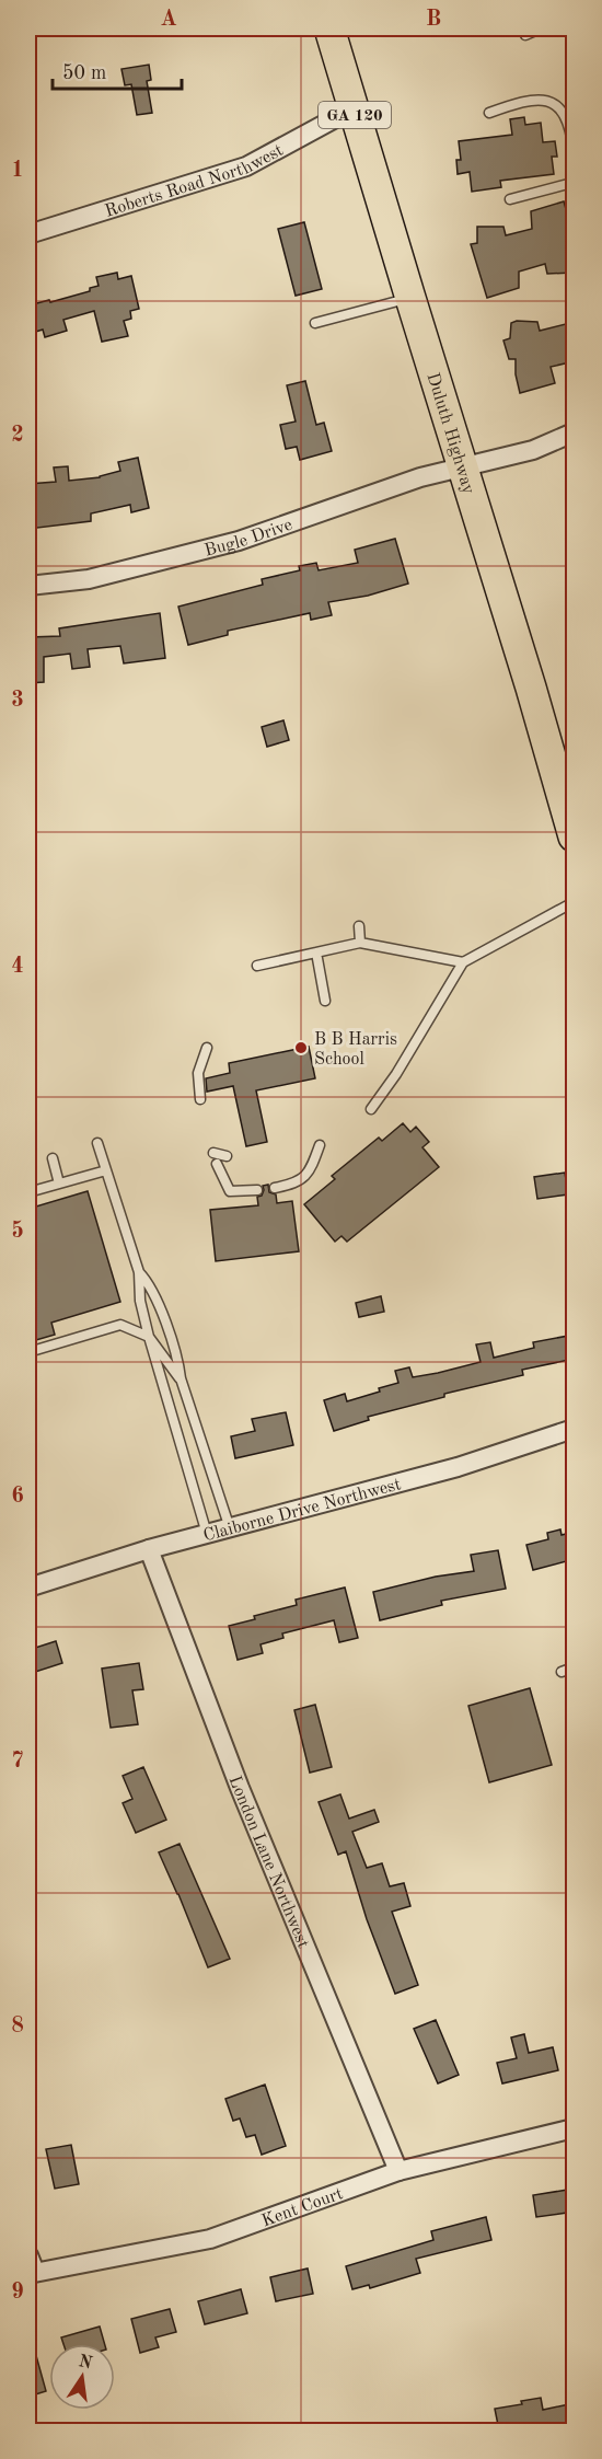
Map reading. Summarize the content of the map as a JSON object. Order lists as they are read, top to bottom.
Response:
{
  "streets": {
    "main road": ["GA 120", "Duluth Highway"],
    "street": [
      "Roberts Road Northwest",
      "Bugle Drive",
      "Claiborne Drive Northwest",
      "London Lane Northwest",
      "Kent Court"
    ]
  },
  "crossings": [
    ["Roberts Road Northwest", "Duluth Highway"],
    ["Duluth Highway", "Bugle Drive"],
    ["Claiborne Drive Northwest", "London Lane Northwest"],
    ["London Lane Northwest", "Kent Court"]
  ],
  "places": ["B B Harris School"],
  "scale_bar": "50 m",
  "north": "top",
  "grid": {
    "columns": ["A", "B"],
    "rows": [
      "1",
      "2",
      "3",
      "4",
      "5",
      "6",
      "7",
      "8",
      "9"
    ]
  }
}
